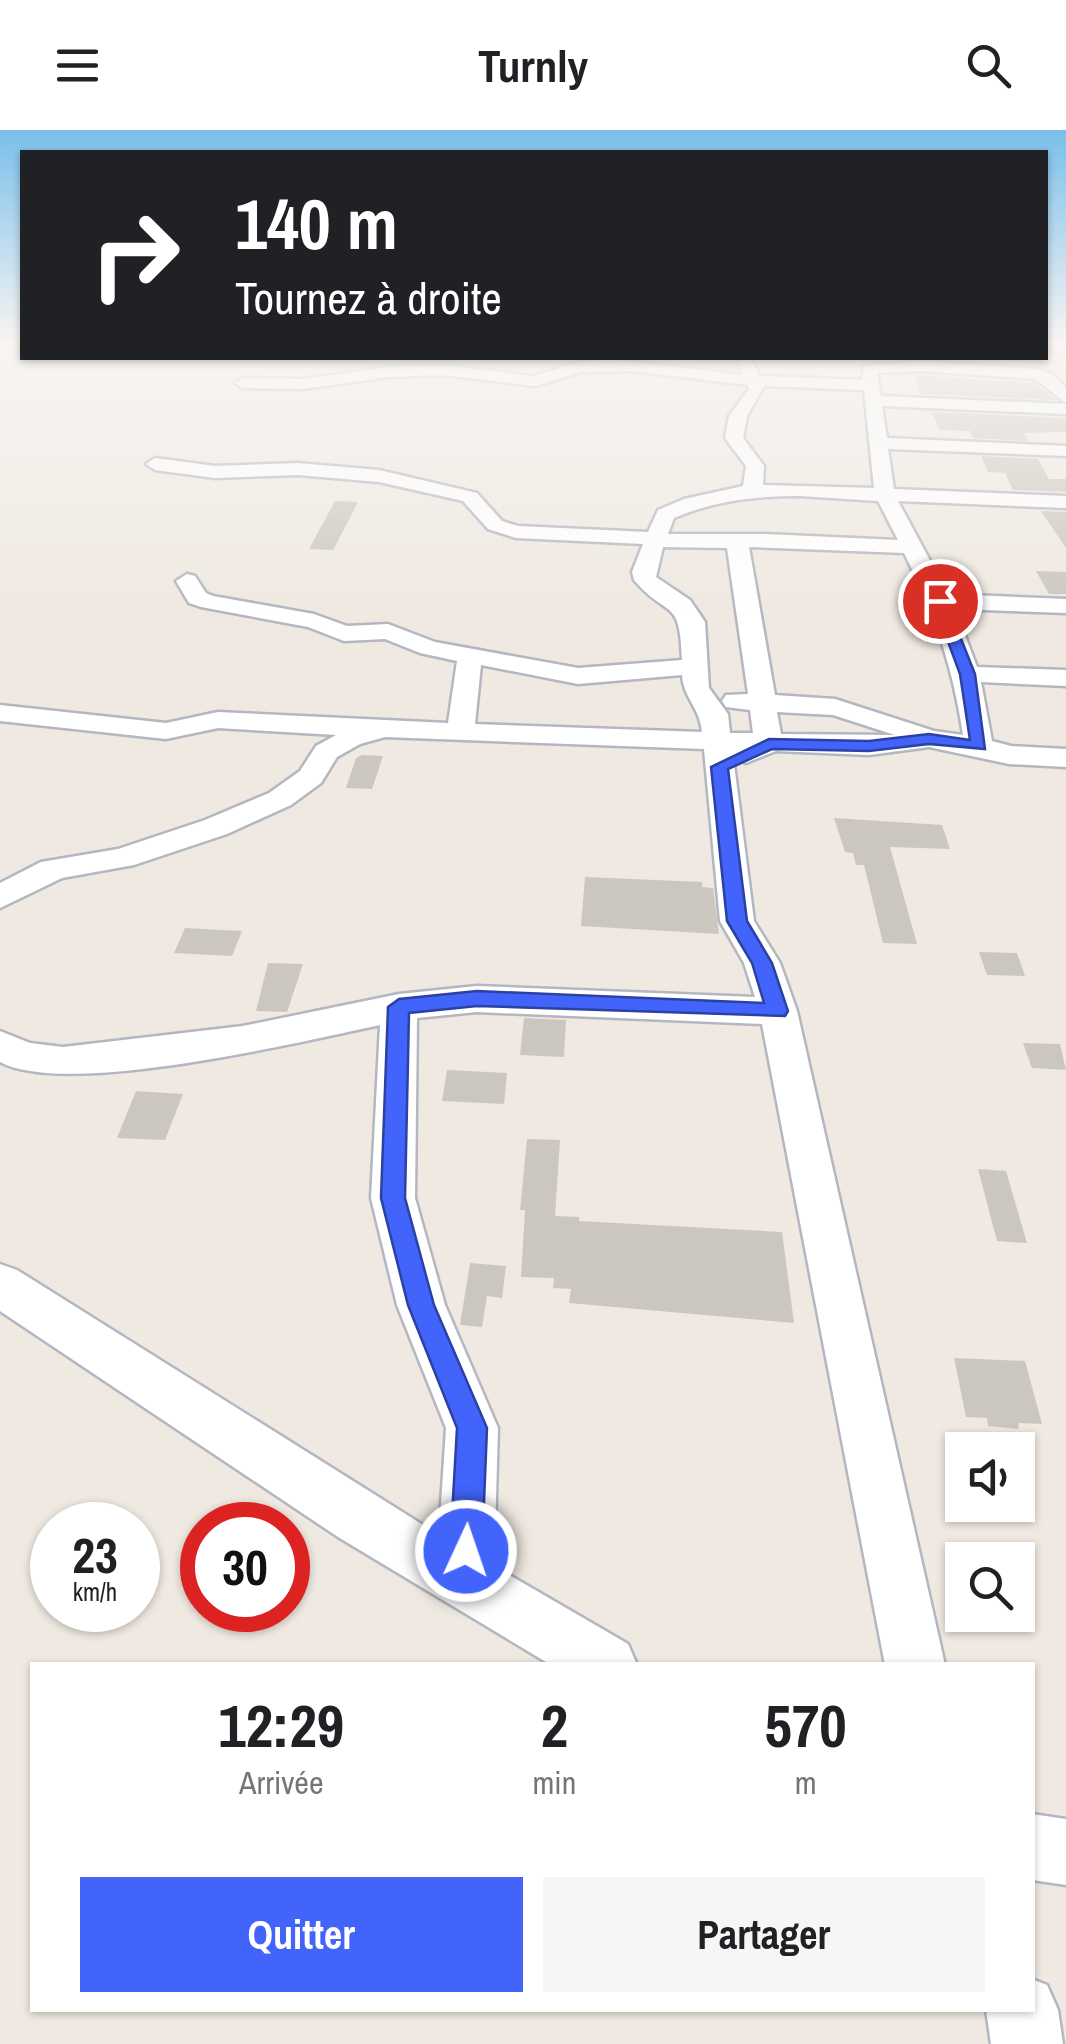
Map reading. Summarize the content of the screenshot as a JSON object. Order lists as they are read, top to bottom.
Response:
{
  "page": {
    "header": "Turnly",
    "turn": ["140 m", "Tournez à droite"],
    "speed": "23 km/h",
    "limit": "30",
    "eta": [
      "12:29",
      "Arrivée",
      "2",
      "min",
      "570",
      "m"
    ],
    "buttons": ["Quitter", "Partager"]
  }
}
